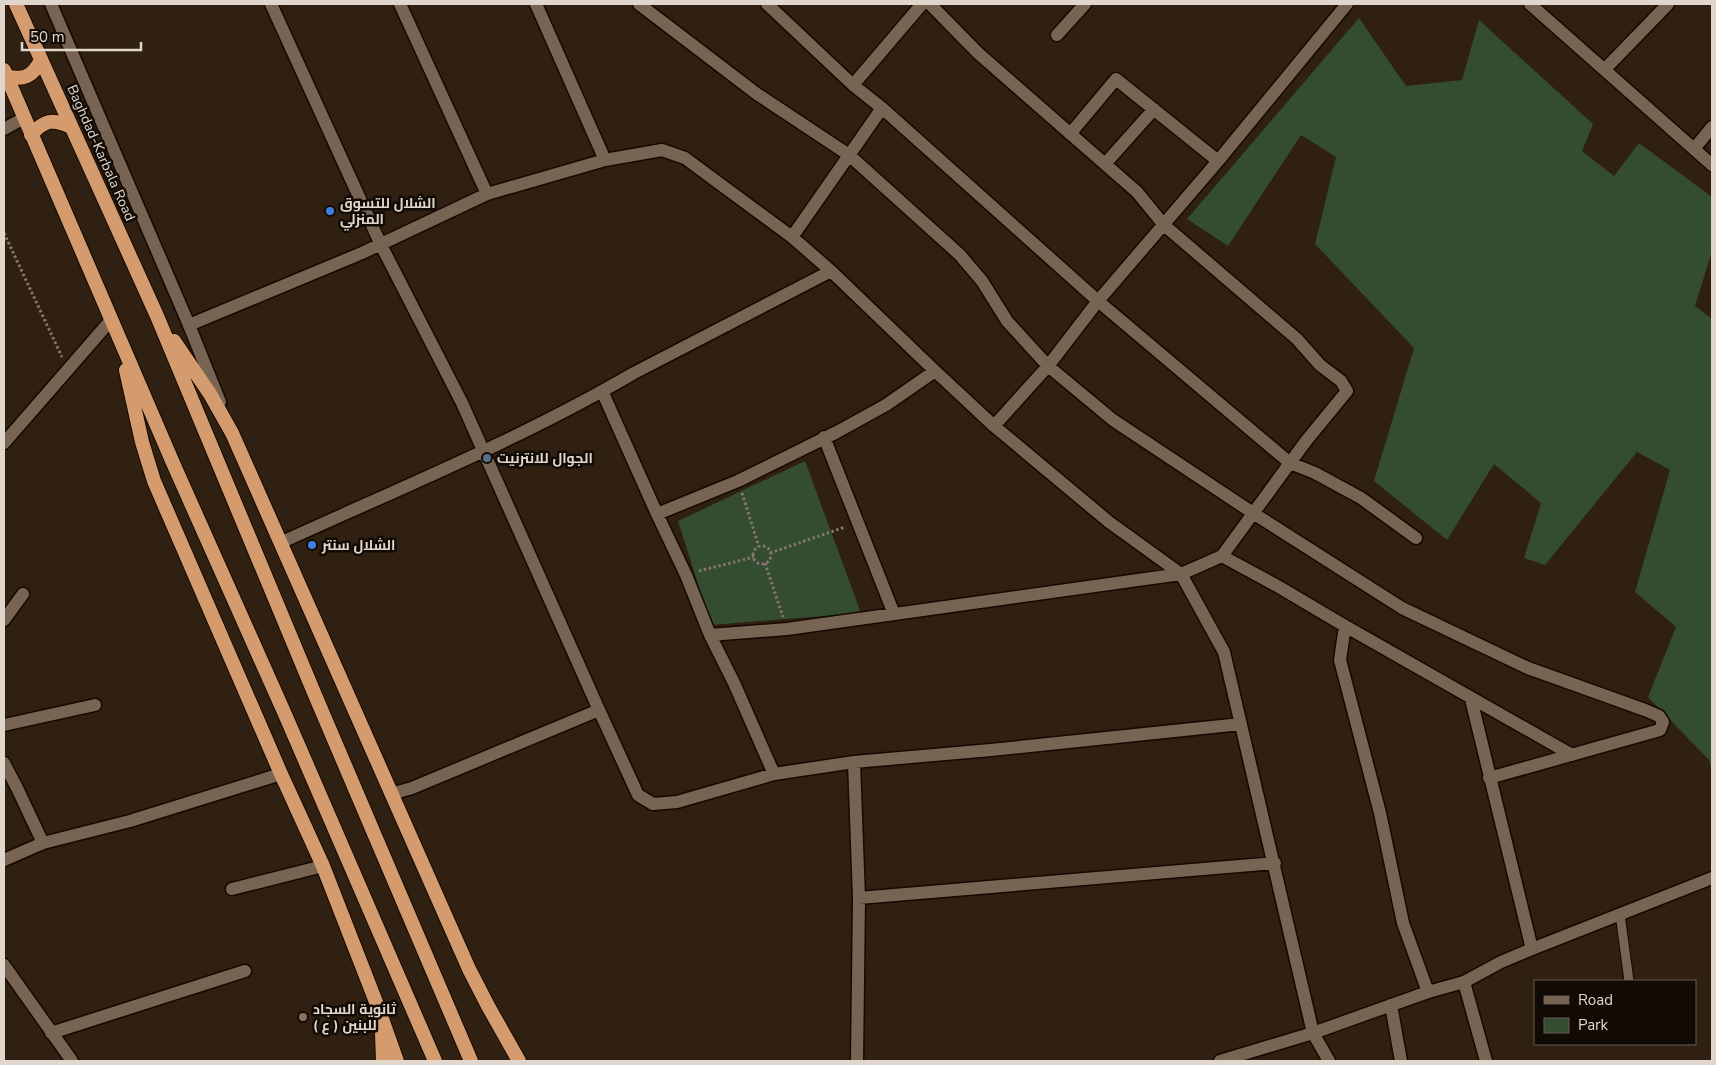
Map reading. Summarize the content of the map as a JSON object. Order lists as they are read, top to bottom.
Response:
{
  "streets": {
    "highway": ["Baghdad-Karbala Road"]
  },
  "places": [
    "الشلال للتسوق المنزلي",
    "الجوال للانترنيت",
    "الشلال سنتر",
    "ثانوية السجاد ( ع ) للبنين"
  ],
  "legend": ["Road", "Park"],
  "scale_bar": "50 m"
}
